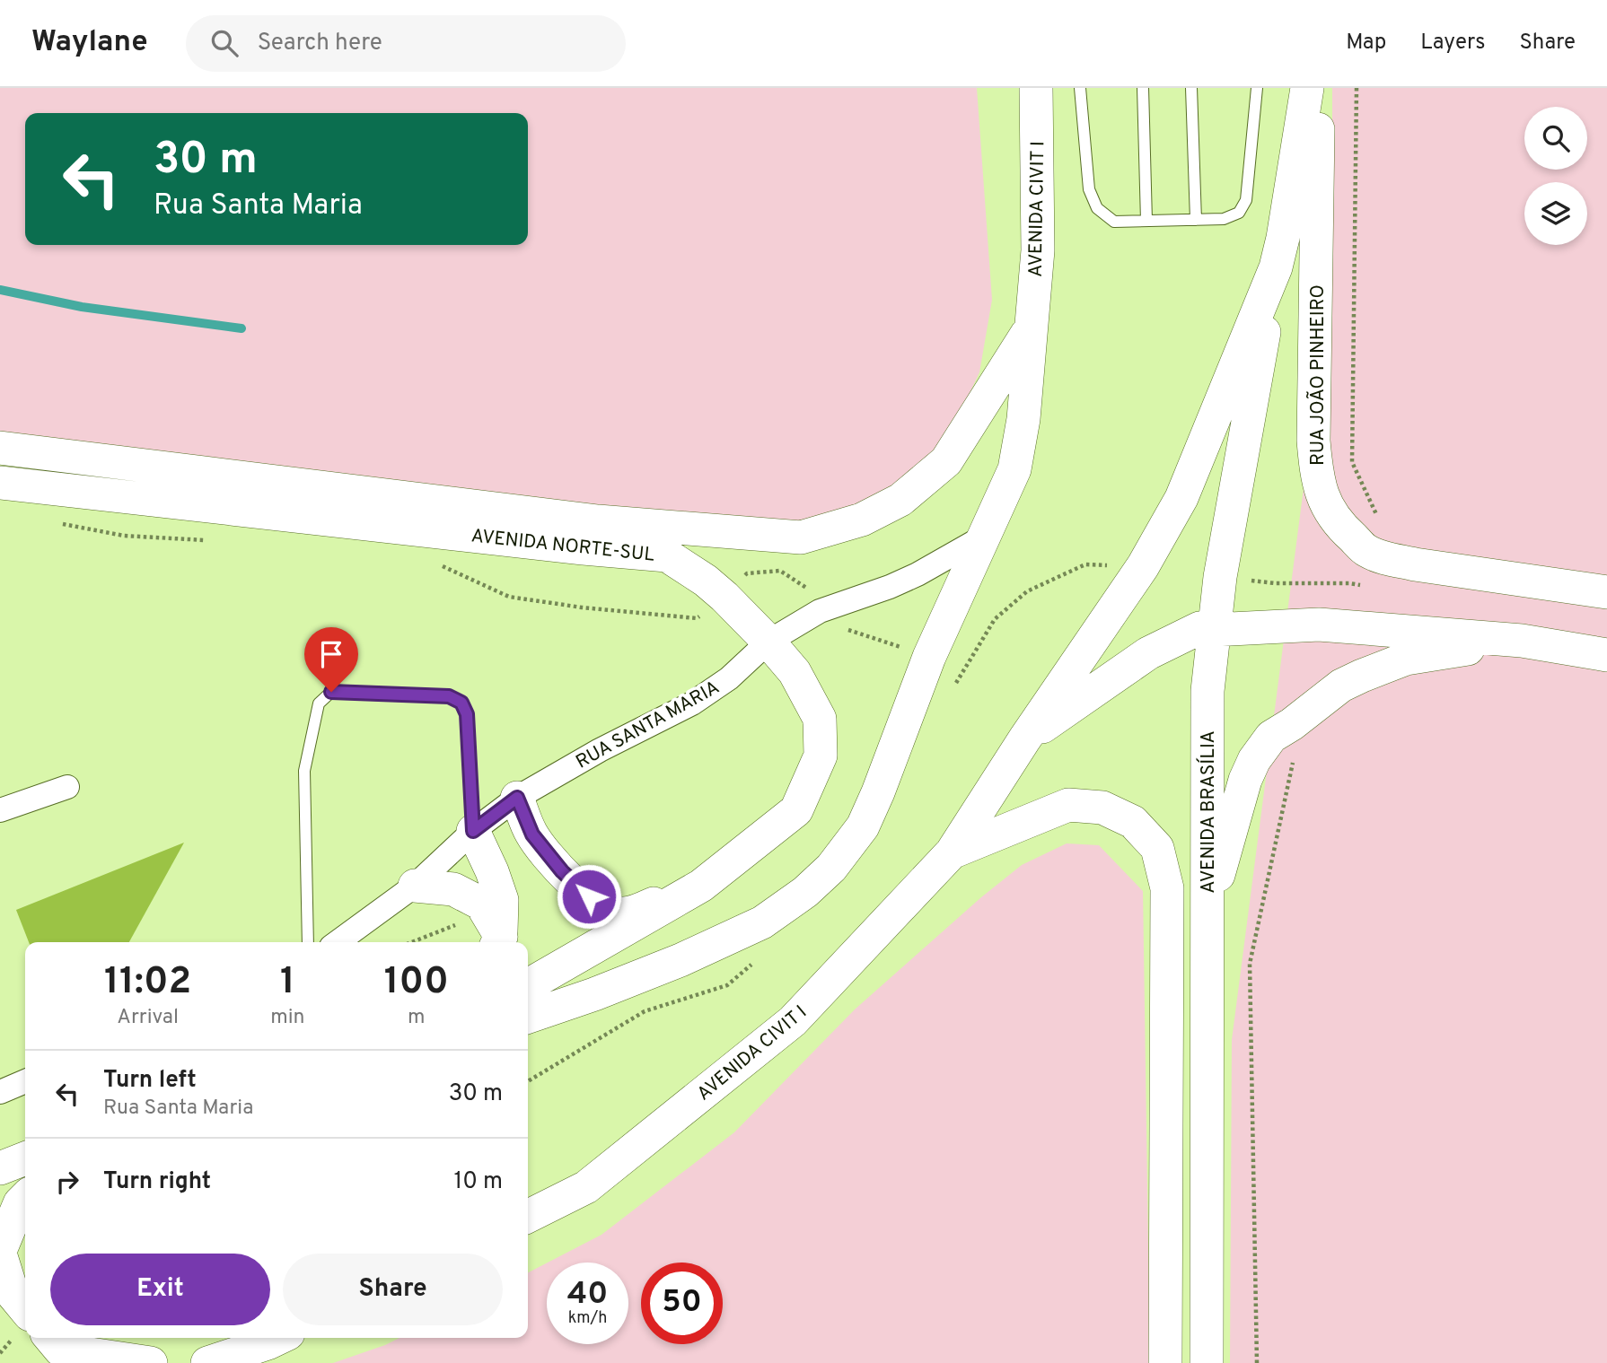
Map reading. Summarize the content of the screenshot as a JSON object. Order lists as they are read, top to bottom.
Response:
{
  "streets": {
    "main road": [
      "AVENIDA CIVIT I",
      "RUA JOÃO PINHEIRO",
      "AVENIDA NORTE-SUL",
      "AVENIDA BRASÍLIA"
    ],
    "street": ["RUA SANTA MARIA"]
  },
  "crossings": [
    ["AVENIDA CIVIT I", "AVENIDA NORTE-SUL"],
    ["AVENIDA CIVIT I", "RUA SANTA MARIA"],
    ["AVENIDA NORTE-SUL", "RUA SANTA MARIA"]
  ],
  "page": {
    "header": "Waylane",
    "search": "Search here",
    "nav": ["Map", "Layers", "Share"],
    "turn": ["30 m", "Rua Santa Maria"],
    "eta": [
      "11:02",
      "Arrival",
      "1",
      "min",
      "100",
      "m"
    ],
    "list": [
      {
        "name": "Turn left",
        "note": "Rua Santa Maria",
        "value": "30 m"
      },
      {
        "name": "Turn right",
        "value": "10 m"
      }
    ],
    "buttons": ["Exit", "Share"],
    "speed": "40 km/h",
    "limit": "50"
  }
}
